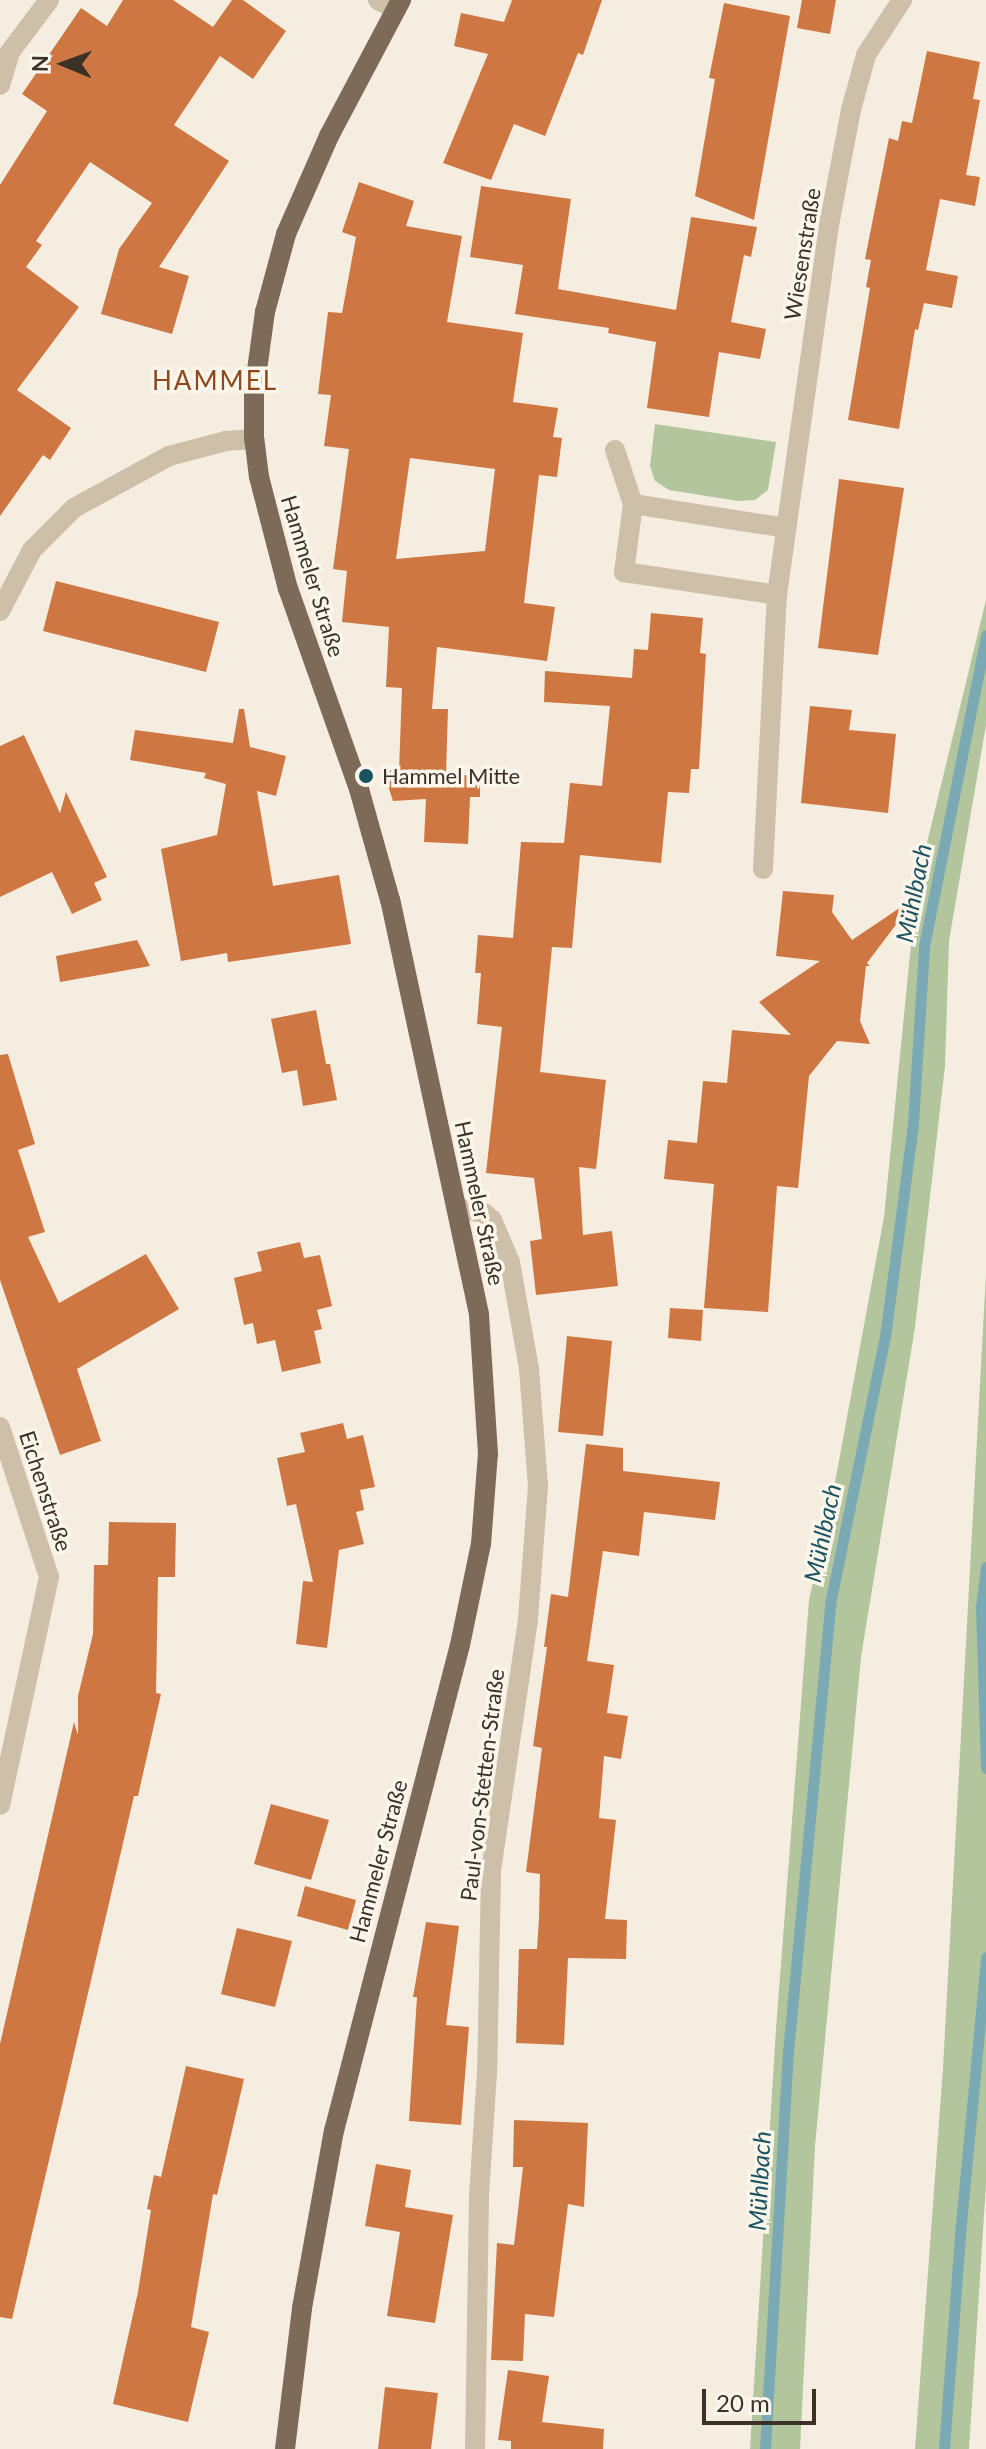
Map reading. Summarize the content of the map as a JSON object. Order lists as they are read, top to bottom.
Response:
{
  "streets": {
    "main road": ["Hammeler Straße"],
    "street": ["Wiesenstraße", "Eichenstraße", "Paul-von-Stetten-Straße"]
  },
  "crossings": [
    ["Hammeler Straße", "Paul-von-Stetten-Straße"]
  ],
  "districts": ["HAMMEL"],
  "water": ["Mühlbach"],
  "places": ["Hammel Mitte"],
  "scale_bar": "20 m",
  "north": "left"
}
